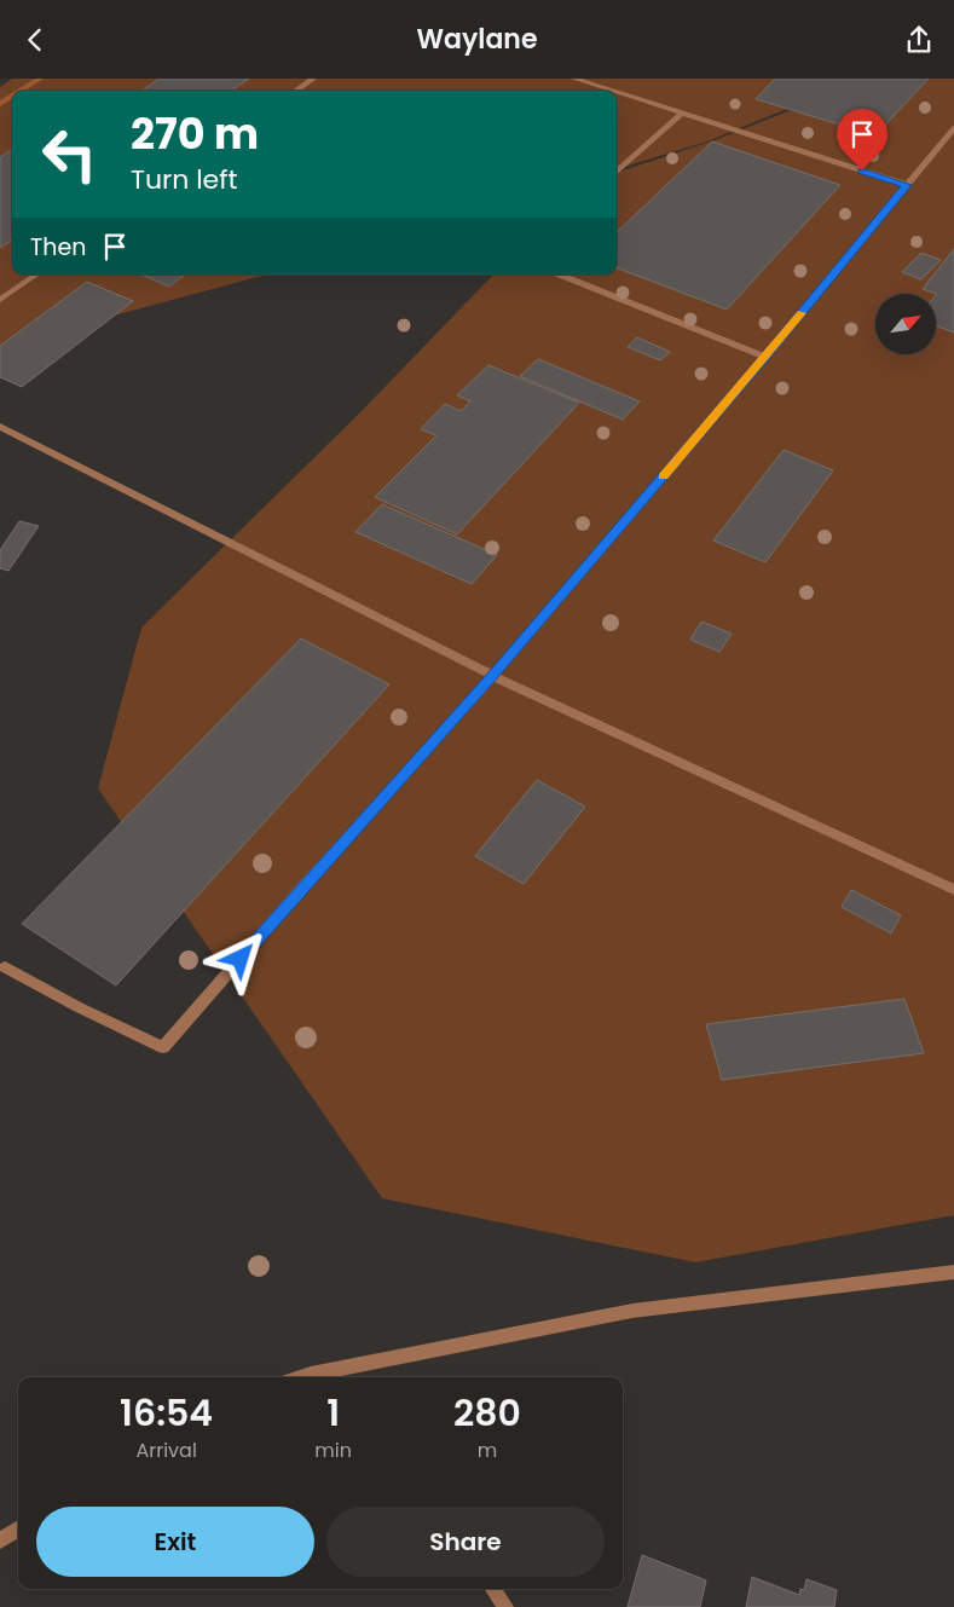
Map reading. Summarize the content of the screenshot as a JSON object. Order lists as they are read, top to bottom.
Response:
{
  "north": "top right",
  "page": {
    "header": "Waylane",
    "turn": ["270 m", "Turn left"],
    "then": "Then",
    "eta": [
      "16:54",
      "Arrival",
      "1",
      "min",
      "280",
      "m"
    ],
    "buttons": ["Exit", "Share"]
  }
}
